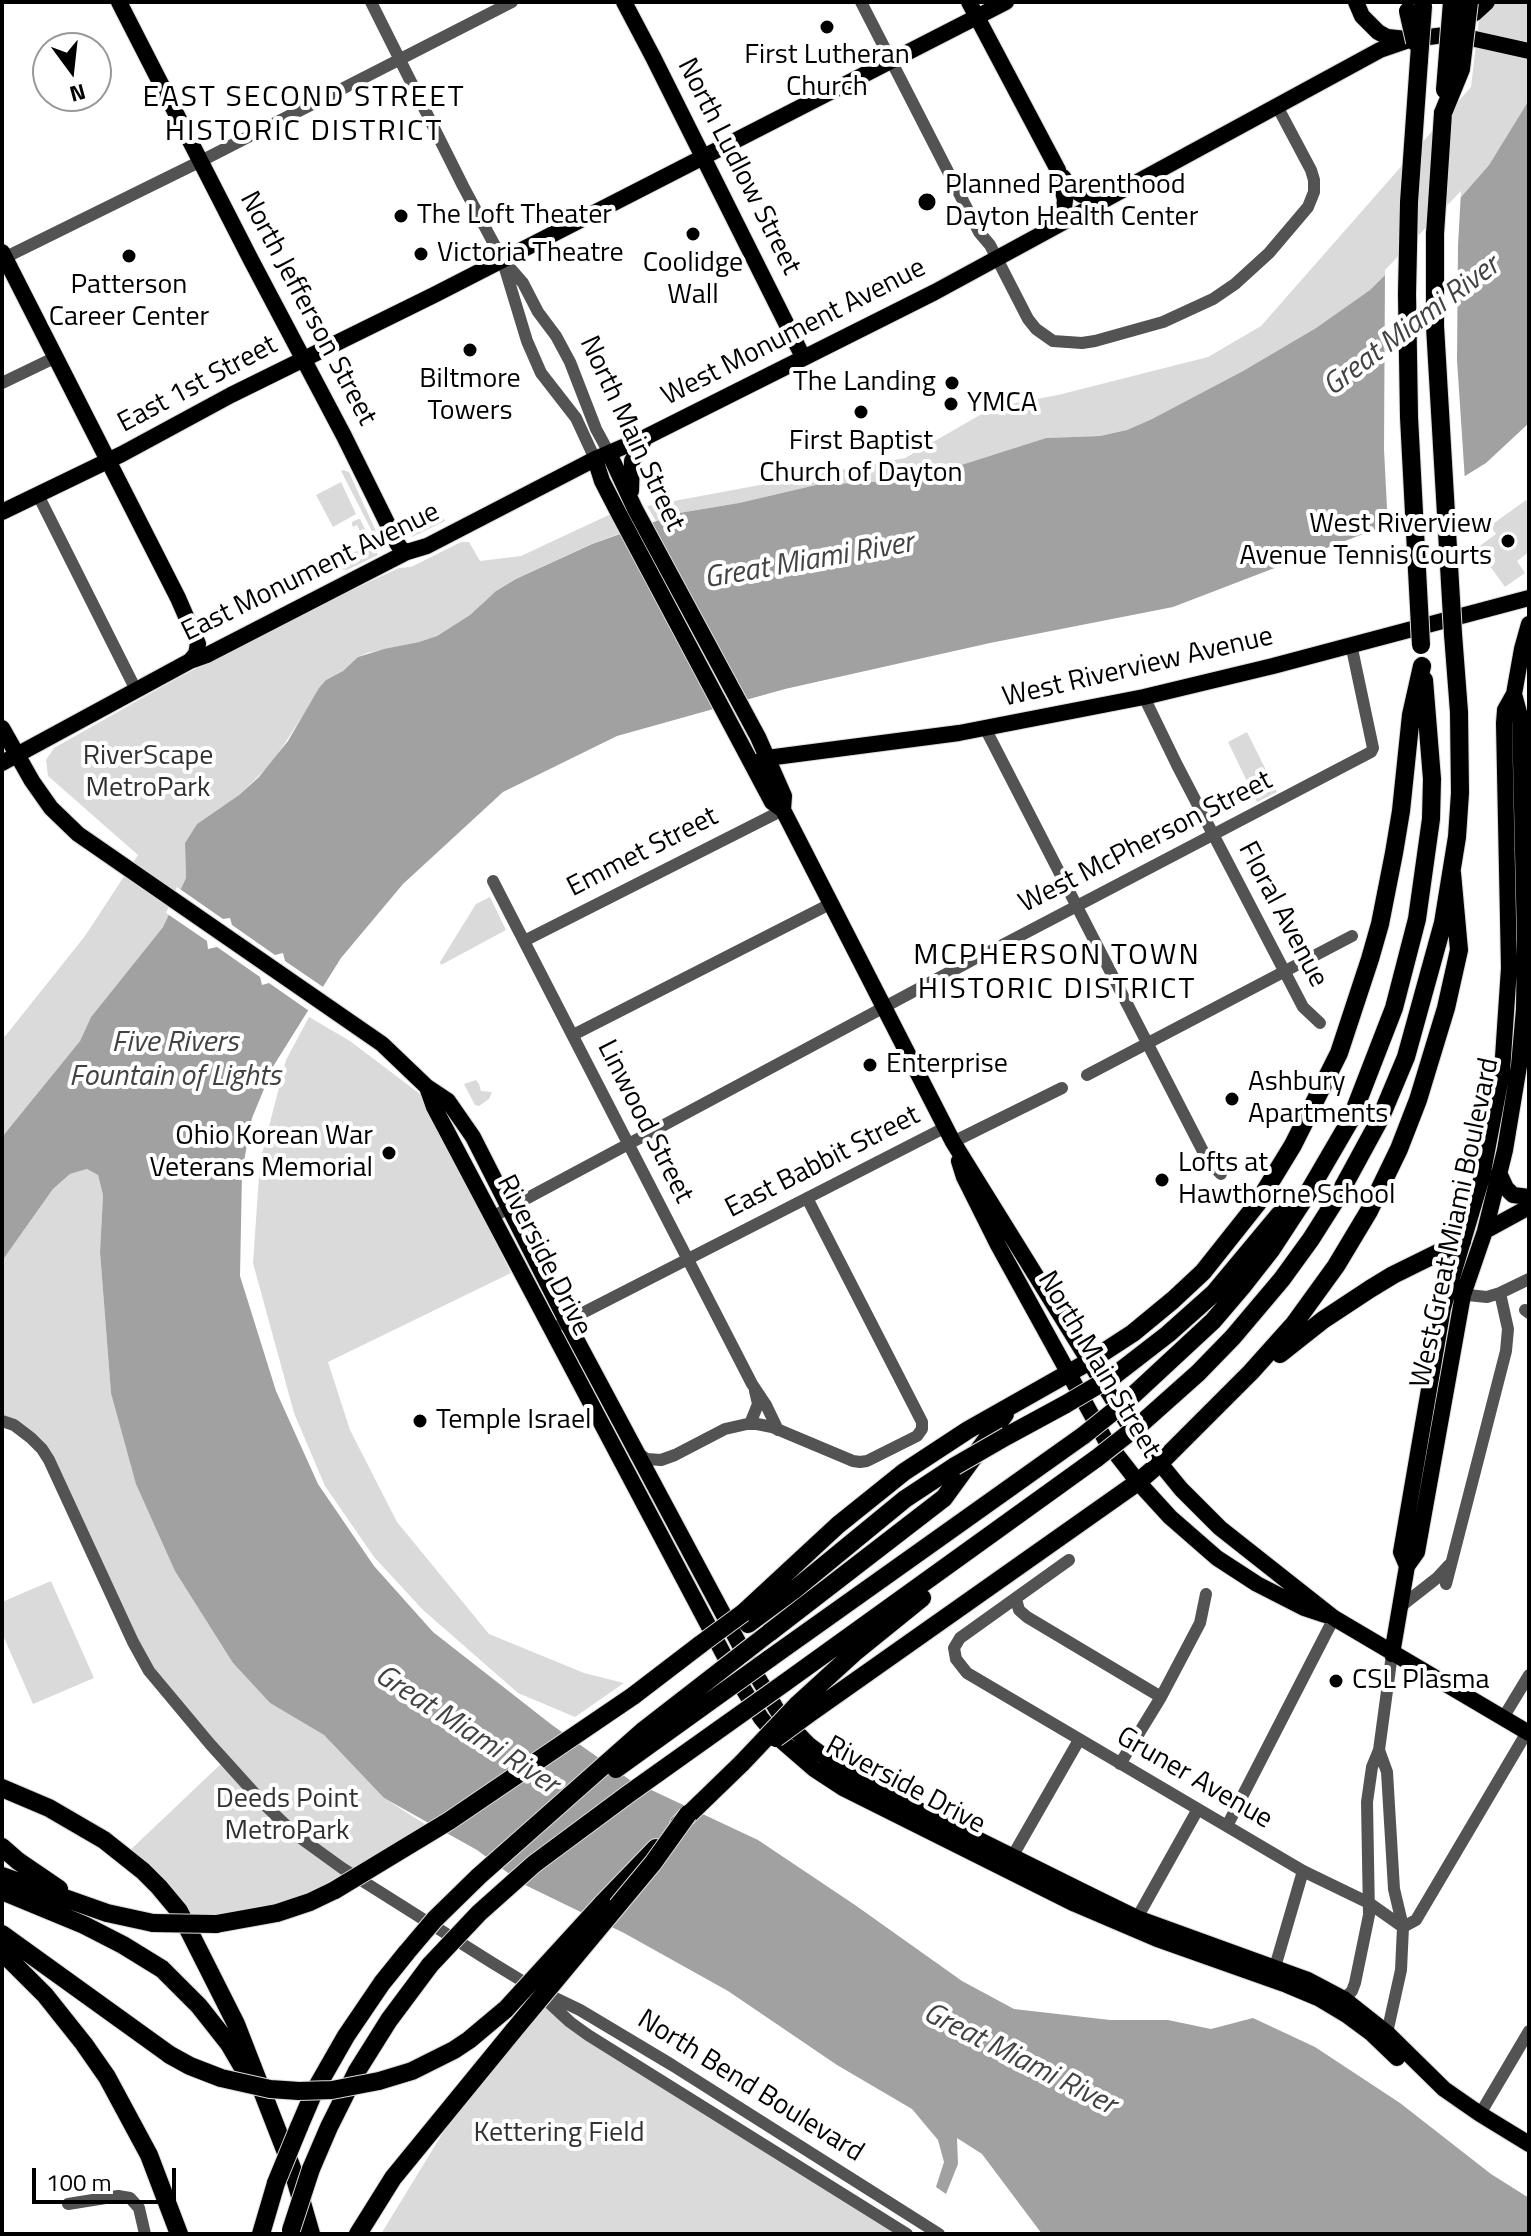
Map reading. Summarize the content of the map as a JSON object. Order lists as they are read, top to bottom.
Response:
{
  "streets": {
    "main road": [
      "North Ludlow Street",
      "North Jefferson Street",
      "West Monument Avenue",
      "East 1st Street",
      "North Main Street",
      "East Monument Avenue",
      "West Riverview Avenue",
      "West Great Miami Boulevard",
      "Riverside Drive"
    ],
    "street": [
      "West McPherson Street",
      "Emmet Street",
      "Floral Avenue",
      "Linwood Street",
      "East Babbit Street",
      "Gruner Avenue",
      "North Bend Boulevard"
    ]
  },
  "crossings": [
    ["North Ludlow Street", "West Monument Avenue"],
    ["North Ludlow Street", "East 1st Street"],
    ["North Jefferson Street", "East 1st Street"],
    ["North Jefferson Street", "East Monument Avenue"],
    ["West Monument Avenue", "East Monument Avenue"],
    ["East 1st Street", "North Main Street"],
    ["North Main Street", "East Monument Avenue"],
    ["North Main Street", "West Riverview Avenue"],
    ["North Main Street", "Emmet Street"],
    ["North Main Street", "East Babbit Street"],
    ["North Main Street", "West Great Miami Boulevard"],
    ["East Monument Avenue", "Riverside Drive"],
    ["West Riverview Avenue", "West McPherson Street"],
    ["West Riverview Avenue", "Floral Avenue"],
    ["West McPherson Street", "Floral Avenue"],
    ["Emmet Street", "Linwood Street"],
    ["Linwood Street", "East Babbit Street"],
    ["East Babbit Street", "Riverside Drive"]
  ],
  "districts": ["EAST SECOND STREET HISTORIC DISTRICT", "MCPHERSON TOWN HISTORIC DISTRICT"],
  "water": ["Great Miami River", "Five Rivers Fountain of Lights"],
  "parks": ["RiverScape MetroPark", "Deeds Point MetroPark", "Kettering Field"],
  "places": [
    "First Lutheran Church",
    "Planned Parenthood Dayton Health Center",
    "The Loft Theater",
    "Coolidge Wall",
    "Victoria Theatre",
    "Patterson Career Center",
    "Biltmore Towers",
    "The Landing",
    "YMCA",
    "First Baptist Church of Dayton",
    "West Riverview Avenue Tennis Courts",
    "Enterprise",
    "Ashbury Apartments",
    "Ohio Korean War Veterans Memorial",
    "Lofts at Hawthorne School",
    "Temple Israel",
    "CSL Plasma"
  ],
  "scale_bar": "100 m",
  "north": "bottom"
}
